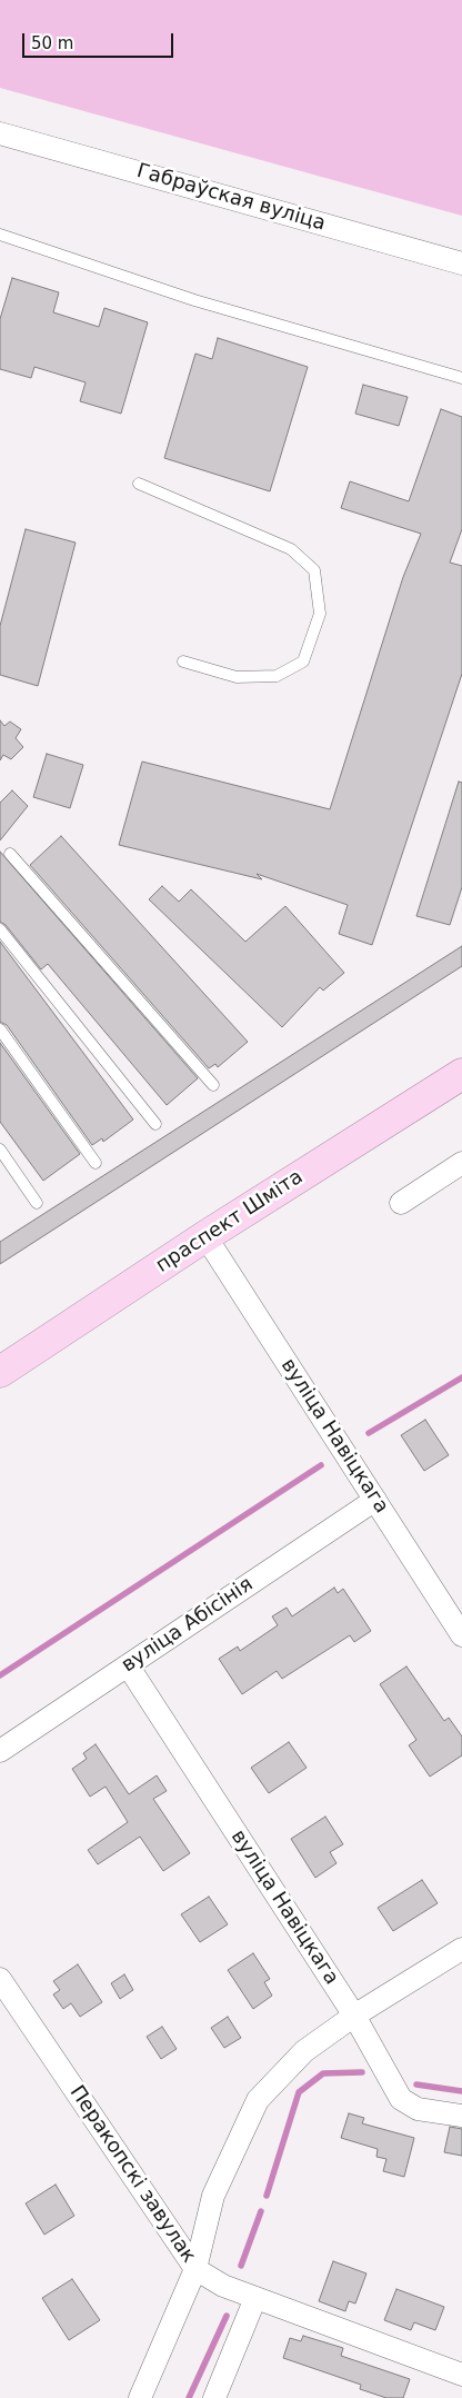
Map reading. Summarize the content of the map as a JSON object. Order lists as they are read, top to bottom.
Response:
{
  "streets": {
    "main road": ["праспект Шміта"],
    "street": [
      "Габраўская вуліца",
      "вуліца Навіцкага",
      "вуліца Абісінія",
      "Перакопскі завулак"
    ]
  },
  "crossings": [
    ["праспект Шміта", "вуліца Навіцкага"],
    ["вуліца Навіцкага", "вуліца Абісінія"]
  ],
  "scale_bar": "50 m"
}
